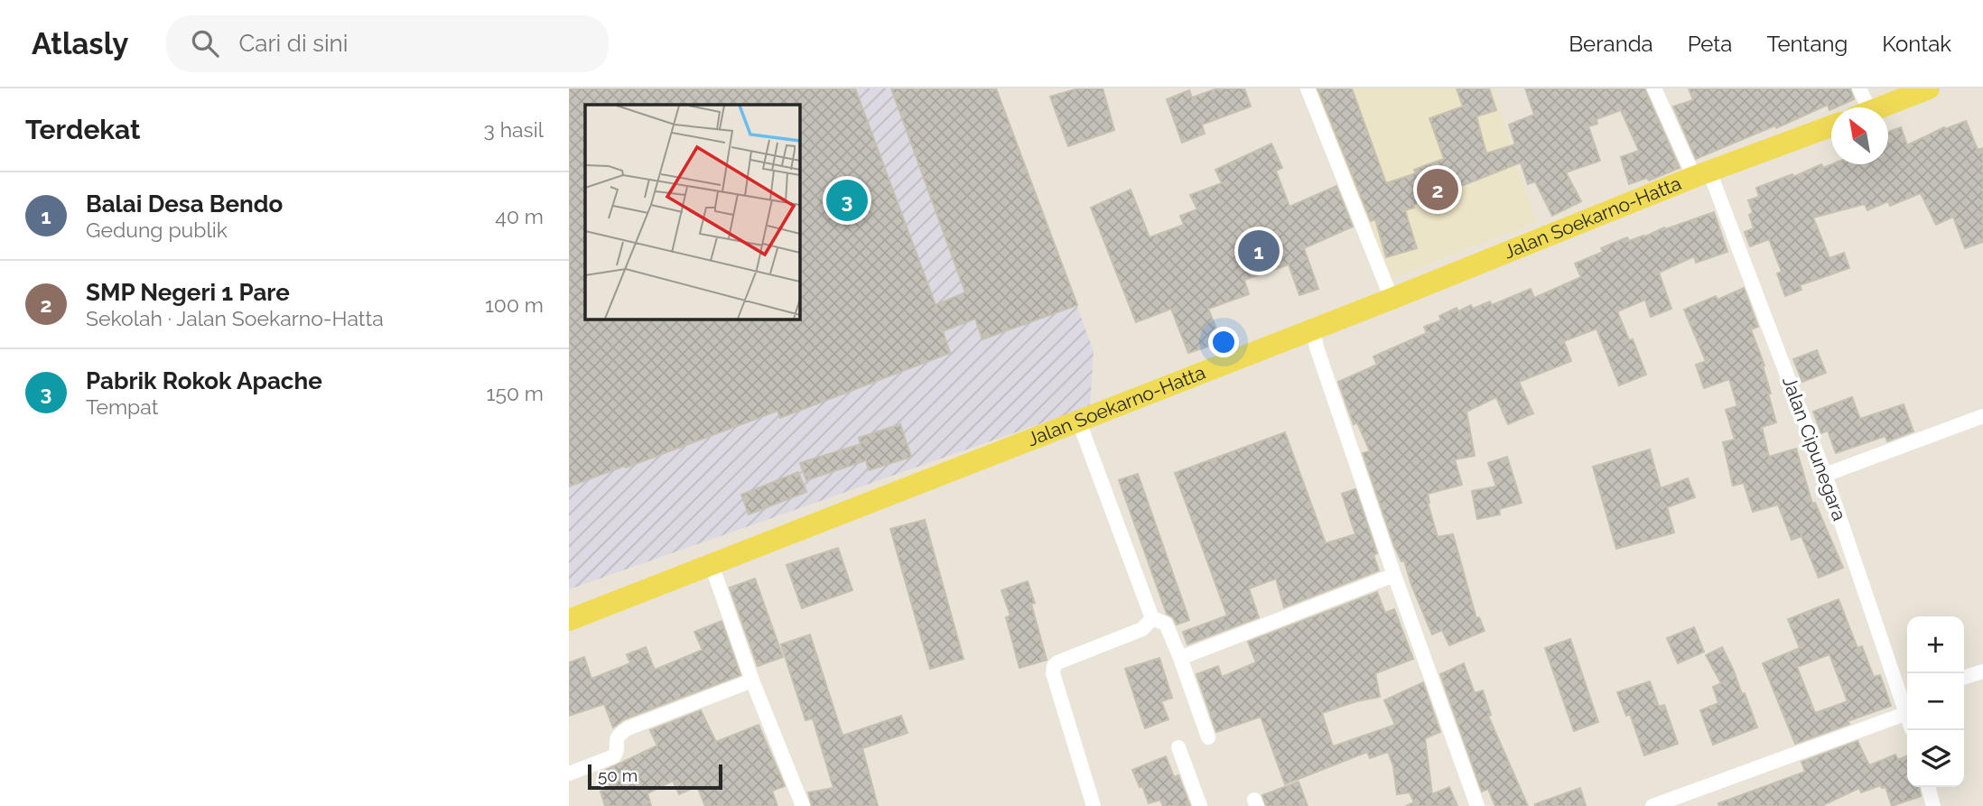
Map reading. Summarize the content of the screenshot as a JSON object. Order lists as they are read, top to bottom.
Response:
{
  "streets": {
    "main road": ["Jalan Soekarno-Hatta"],
    "street": ["Jalan Cipunegara"]
  },
  "crossings": [
    ["Jalan Soekarno-Hatta", "Jalan Cipunegara"]
  ],
  "scale_bar": "50 m",
  "north": "top left",
  "page": {
    "header": "Atlasly",
    "search": "Cari di sini",
    "nav": [
      "Beranda",
      "Peta",
      "Tentang",
      "Kontak"
    ],
    "heading": ["Terdekat", "3 hasil"],
    "pins": ["2", "3", "1"],
    "list": [
      {
        "mark": "1",
        "name": "Balai Desa Bendo",
        "note": "Gedung publik",
        "value": "40 m"
      },
      {
        "mark": "2",
        "name": "SMP Negeri 1 Pare",
        "note": "Sekolah · Jalan Soekarno-Hatta",
        "value": "100 m"
      },
      {
        "mark": "3",
        "name": "Pabrik Rokok Apache",
        "note": "Tempat",
        "value": "150 m"
      }
    ],
    "map_buttons": ["+", "−"],
    "scale": "50 m"
  }
}
